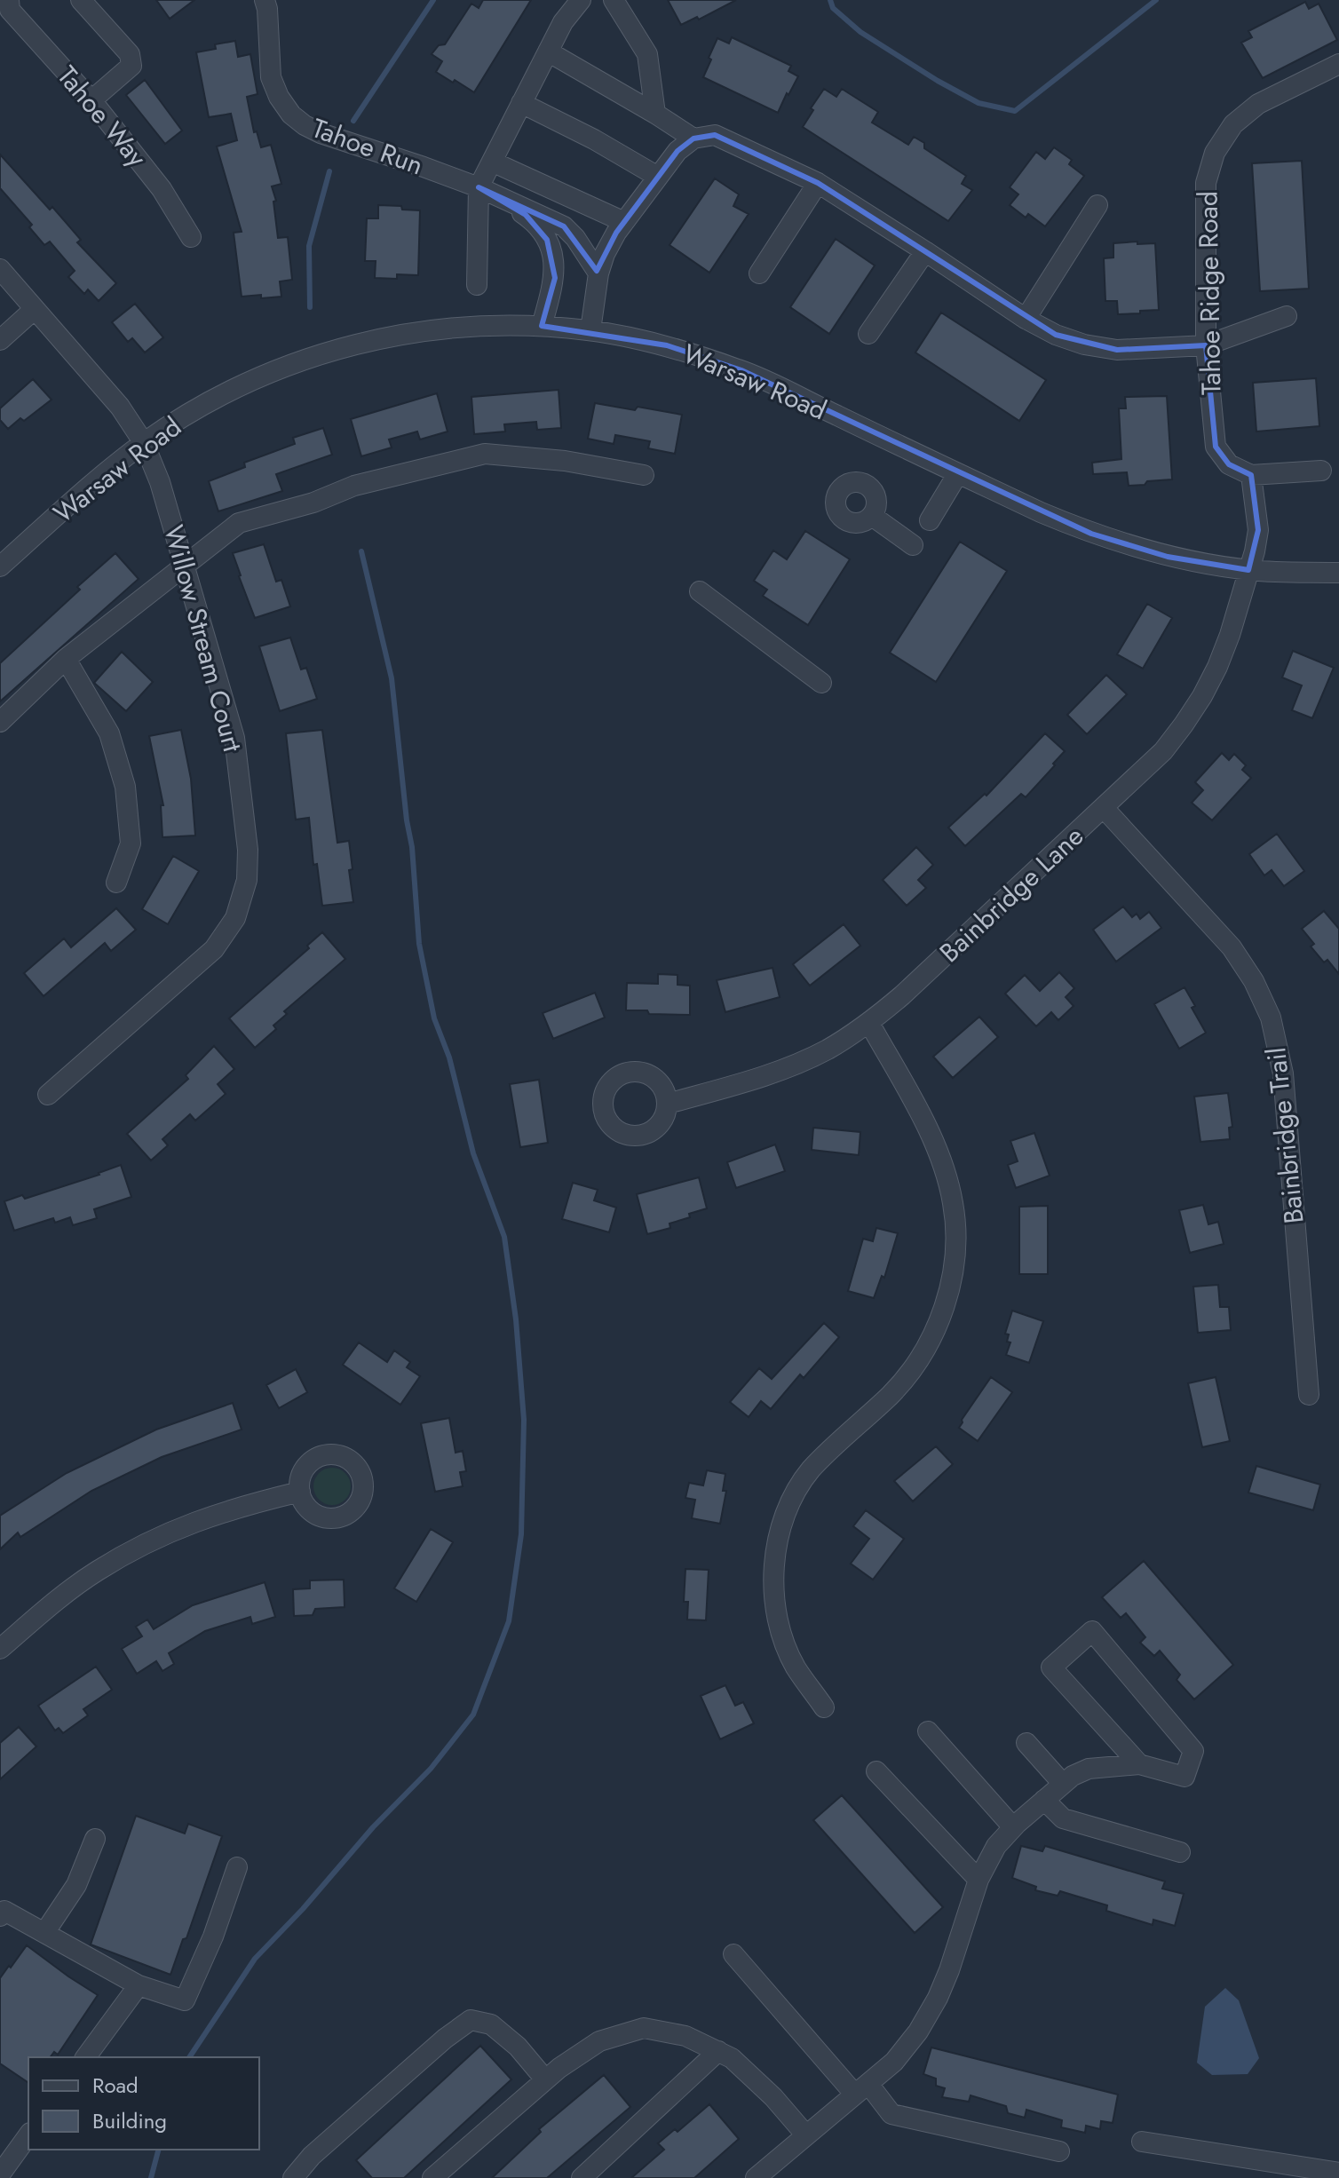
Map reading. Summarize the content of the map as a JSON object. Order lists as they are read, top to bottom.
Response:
{
  "streets": {
    "street": [
      "Tahoe Way",
      "Tahoe Run",
      "Tahoe Ridge Road",
      "Warsaw Road",
      "Willow Stream Court",
      "Bainbridge Lane",
      "Bainbridge Trail"
    ]
  },
  "crossings": [
    ["Tahoe Run", "Warsaw Road"],
    ["Warsaw Road", "Willow Stream Court"],
    ["Warsaw Road", "Bainbridge Lane"],
    ["Bainbridge Lane", "Bainbridge Trail"]
  ],
  "legend": ["Road", "Building"]
}
